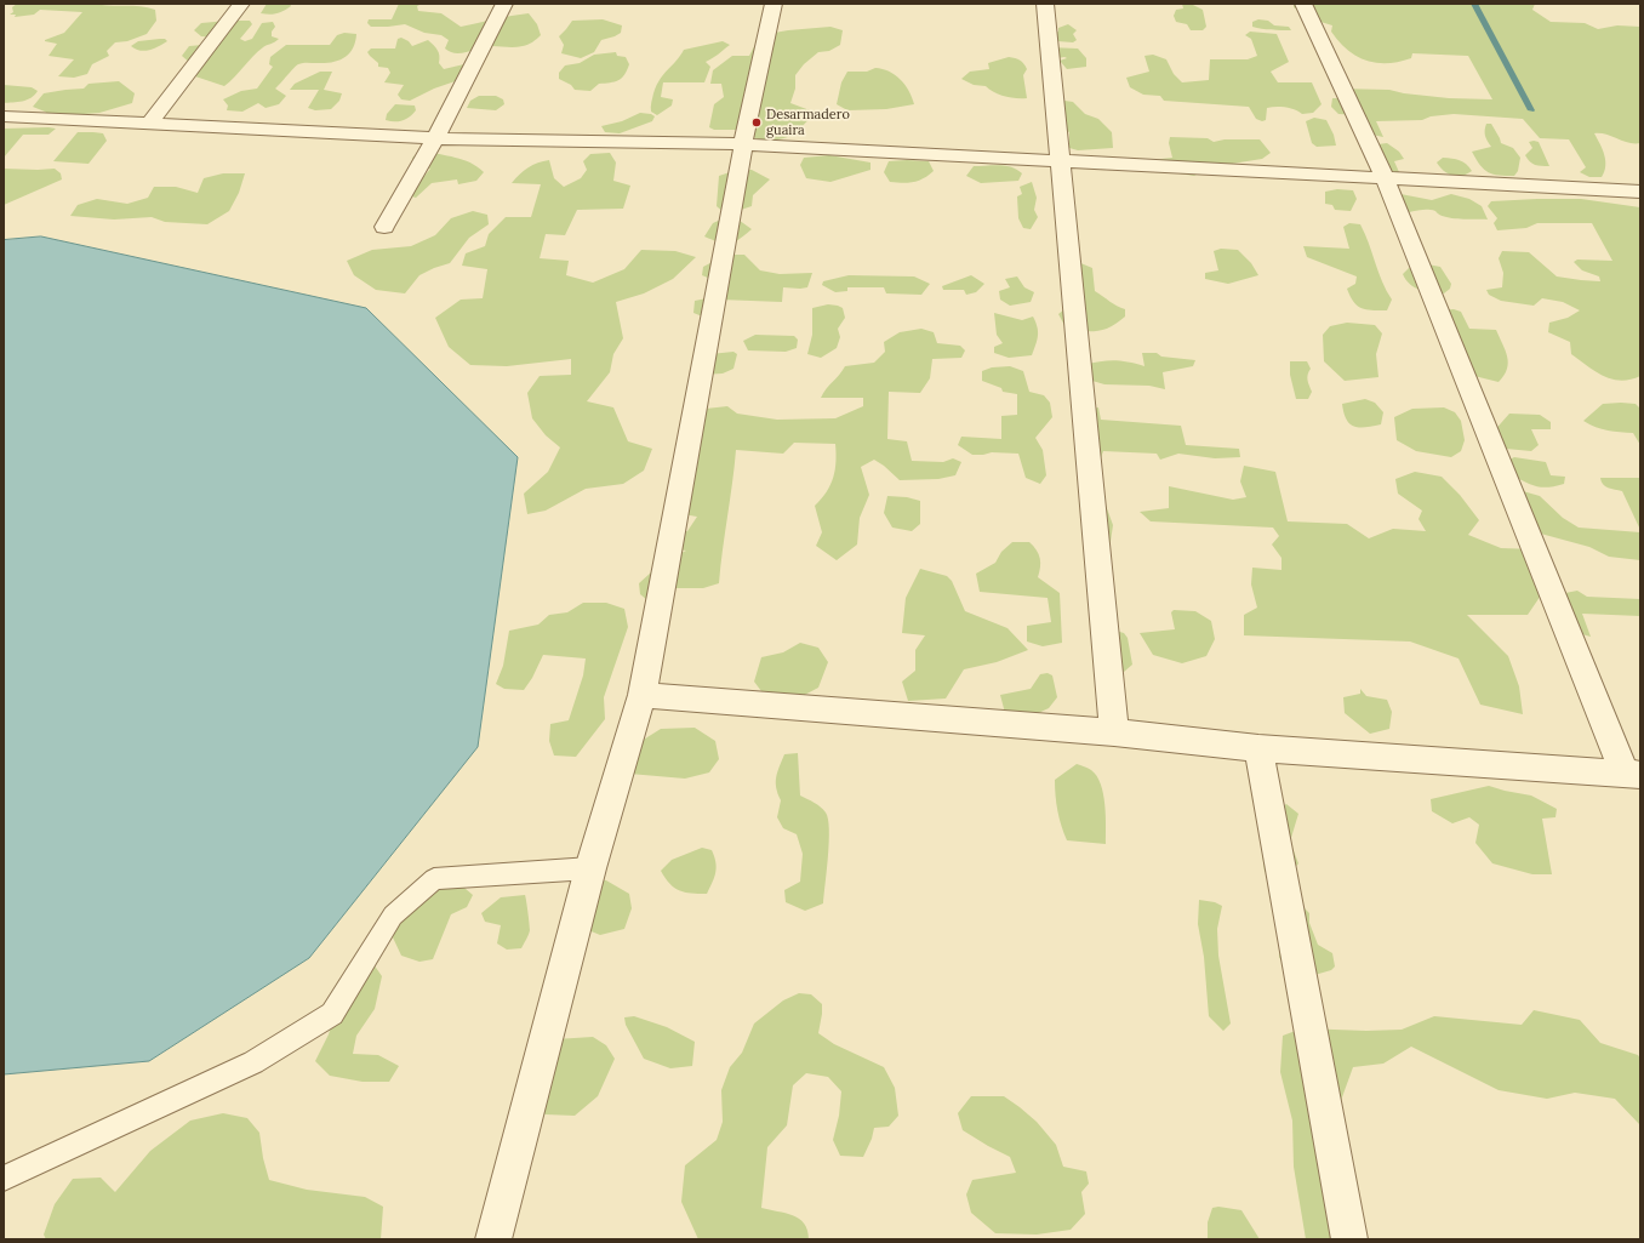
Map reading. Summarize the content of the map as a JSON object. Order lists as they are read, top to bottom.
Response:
{
  "places": ["Desarmadero guaira"]
}
